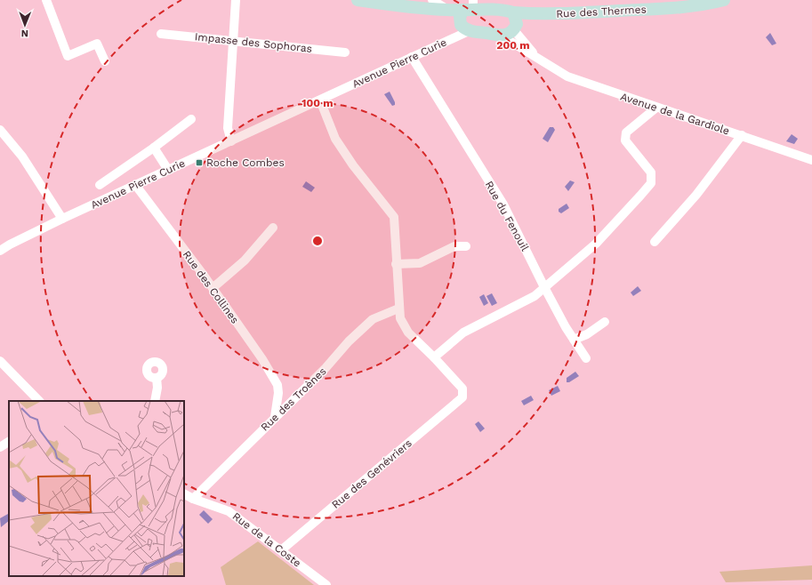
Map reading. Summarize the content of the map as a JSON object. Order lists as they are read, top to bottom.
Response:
{
  "streets": {
    "main road": ["Rue des Thermes"],
    "street": [
      "Impasse des Sophoras",
      "Avenue Pierre Curie",
      "Avenue de la Gardiole",
      "Rue du Fenouil",
      "Rue des Collines",
      "Rue des Troènes",
      "Rue des Genévriers",
      "Rue de la Coste"
    ]
  },
  "crossings": [
    ["Rue des Thermes", "Avenue de la Gardiole"],
    ["Avenue Pierre Curie", "Rue du Fenouil"],
    ["Avenue Pierre Curie", "Rue des Collines"],
    ["Rue des Collines", "Rue des Troènes"],
    ["Rue des Troènes", "Rue de la Coste"],
    ["Rue des Genévriers", "Rue de la Coste"]
  ],
  "places": {
    "transit": ["Roche Combes"]
  },
  "north": "bottom",
  "rings": ["200 m", "100 m"]
}
